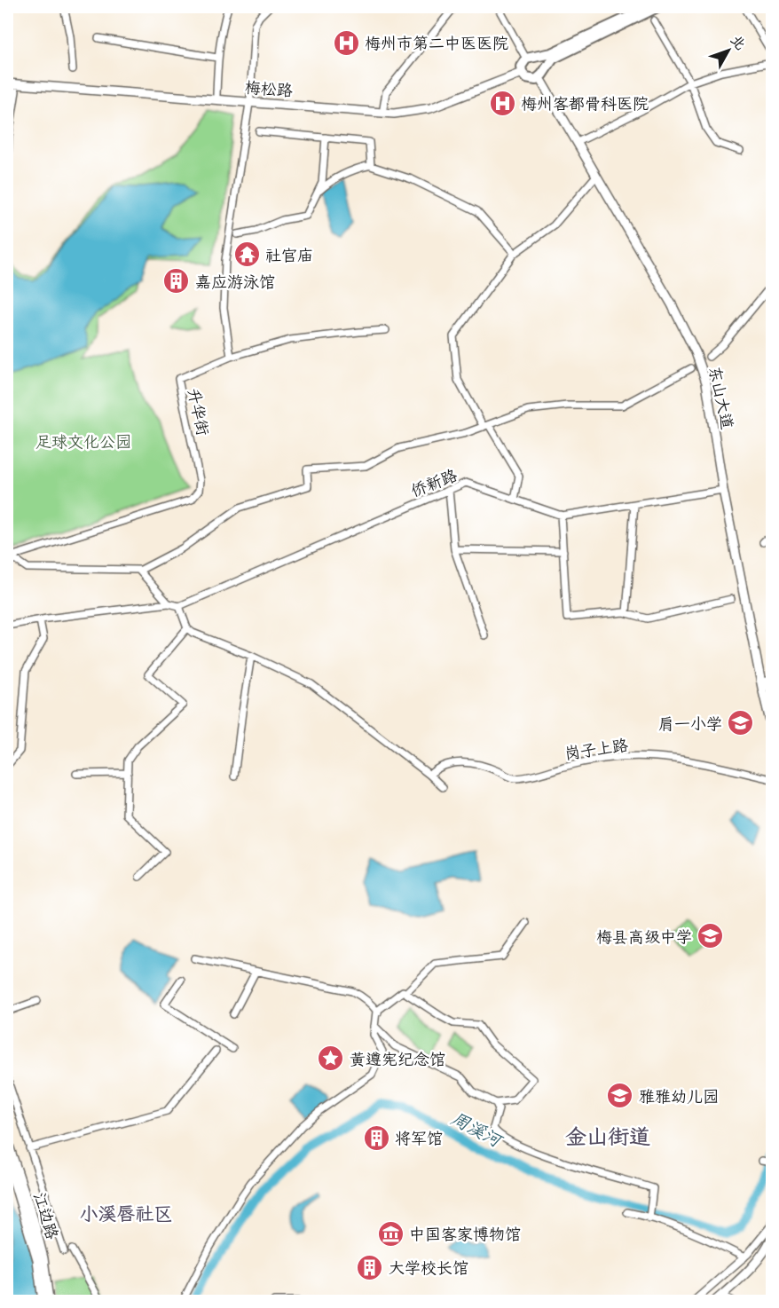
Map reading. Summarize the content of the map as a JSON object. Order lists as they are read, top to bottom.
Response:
{
  "streets": {
    "main road": ["梅松路", "东山大道", "江边路"],
    "street": ["升华街", "侨新路", "岗子上路"]
  },
  "crossings": [
    ["梅松路", "东山大道"],
    ["东山大道", "侨新路"]
  ],
  "districts": ["金山街道", "小溪唇社区"],
  "water": ["周溪河"],
  "parks": ["足球文化公园"],
  "places": {
    "hospital": ["梅州市第二中医医院", "梅州客都骨科医院"],
    "temple": ["社官庙"],
    "building": ["嘉应游泳馆", "将军馆", "大学校长馆"],
    "school or university": ["肩一小学", "梅县高级中学", "雅雅幼儿园"],
    "place": ["黄遵宪纪念馆"],
    "museum": ["中国客家博物馆"]
  },
  "north": "top right"
}
